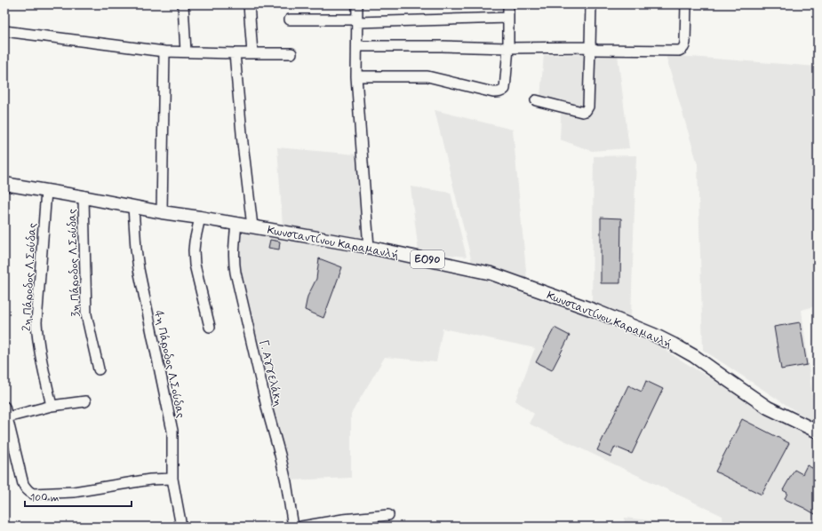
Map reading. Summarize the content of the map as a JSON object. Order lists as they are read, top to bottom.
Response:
{
  "streets": {
    "main road": ["Κωνσταντίνου Καραμανλή", "ΕΟ90"],
    "street": [
      "3η Πάροδος Λ.Σούδας",
      "2η Πάροδος Λ.Σούδας",
      "4η Πάροδος Λ.Σούδας",
      "Γ. Αγγελάκη"
    ]
  },
  "crossings": [
    ["Κωνσταντίνου Καραμανλή", "3η Πάροδος Λ.Σούδας"],
    ["Κωνσταντίνου Καραμανλή", "2η Πάροδος Λ.Σούδας"],
    ["Κωνσταντίνου Καραμανλή", "4η Πάροδος Λ.Σούδας"],
    ["Κωνσταντίνου Καραμανλή", "Γ. Αγγελάκη"]
  ],
  "scale_bar": "100 m"
}
